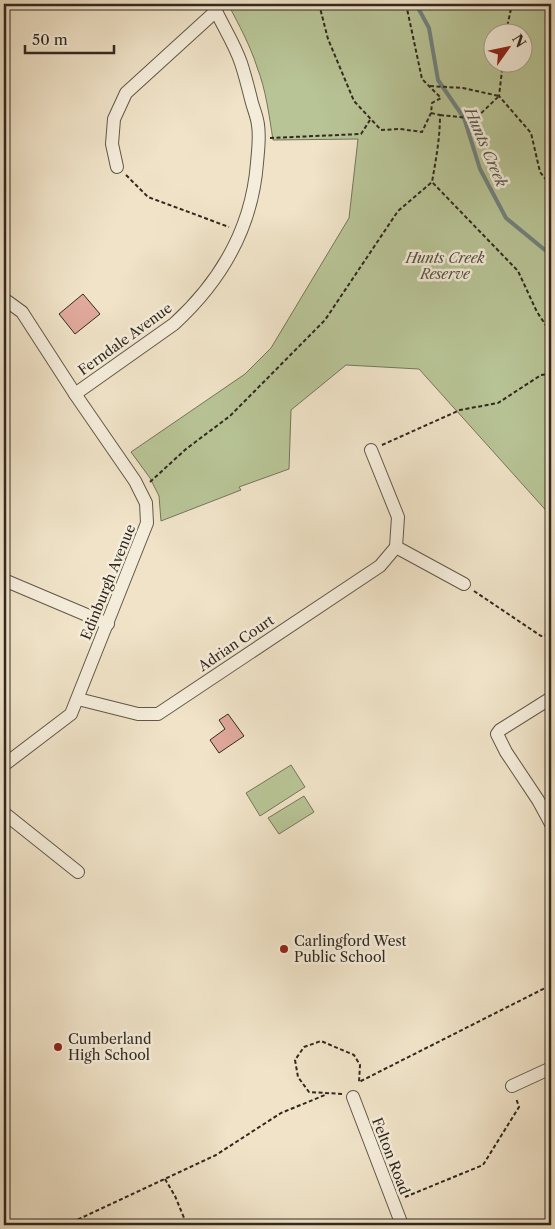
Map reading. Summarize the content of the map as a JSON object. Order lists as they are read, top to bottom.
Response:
{
  "streets": {
    "street": [
      "Ferndale Avenue",
      "Edinburgh Avenue",
      "Adrian Court",
      "Felton Road"
    ]
  },
  "crossings": [
    ["Ferndale Avenue", "Edinburgh Avenue"],
    ["Edinburgh Avenue", "Adrian Court"]
  ],
  "water": ["Hunts Creek"],
  "parks": ["Hunts Creek Reserve"],
  "places": ["Carlingford West Public School", "Cumberland High School"],
  "scale_bar": "50 m",
  "north": "top right"
}
